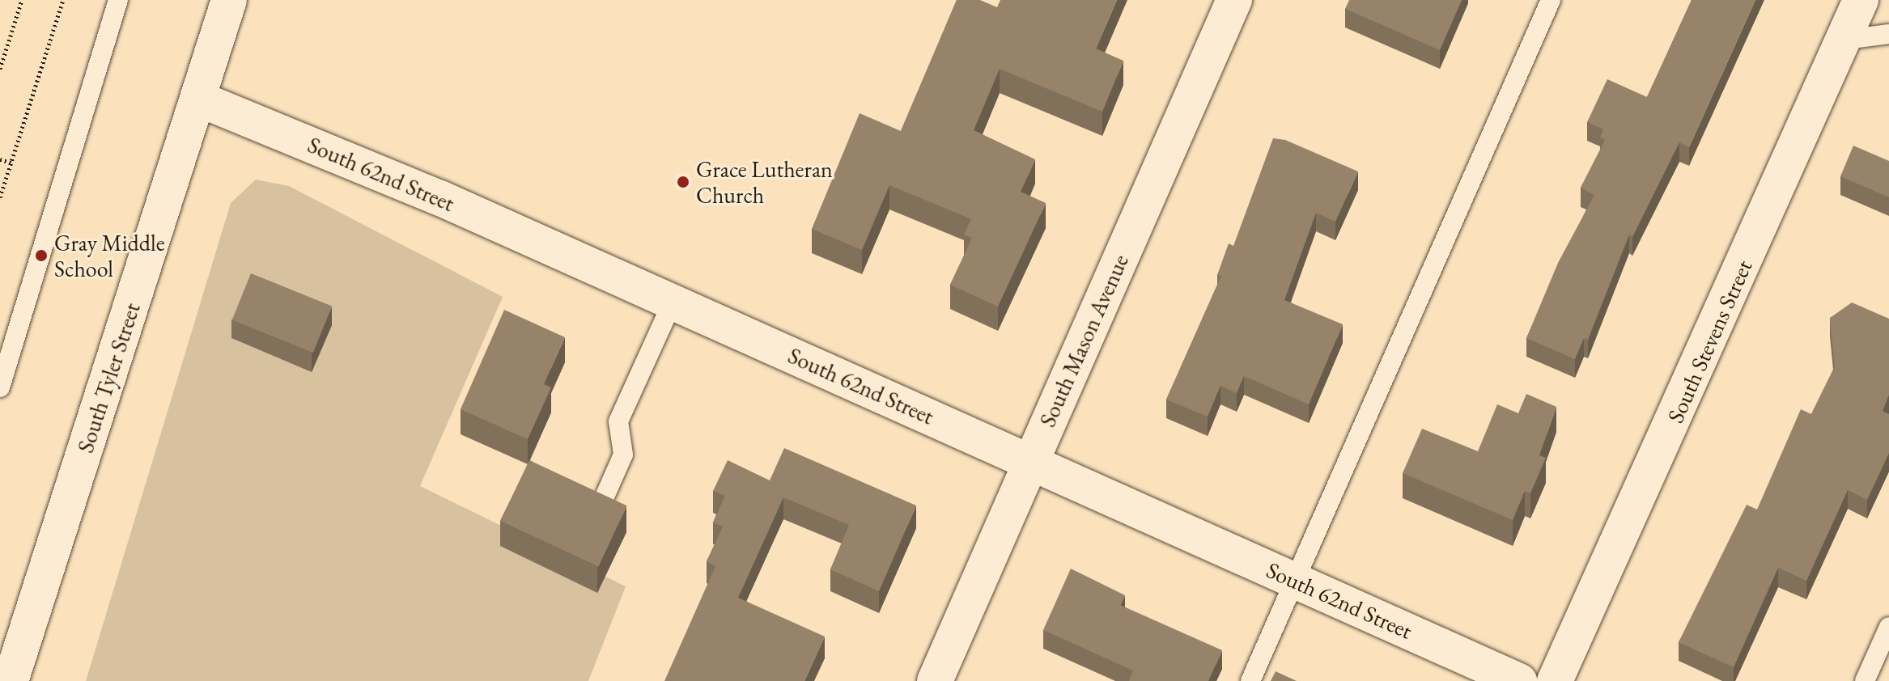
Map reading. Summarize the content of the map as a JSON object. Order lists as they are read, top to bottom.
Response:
{
  "streets": {
    "street": [
      "South 62nd Street",
      "South Mason Avenue",
      "South Stevens Street",
      "South Tyler Street"
    ]
  },
  "crossings": [
    ["South 62nd Street", "South Mason Avenue"],
    ["South 62nd Street", "South Tyler Street"]
  ],
  "places": ["Grace Lutheran Church", "Gray Middle School"]
}
